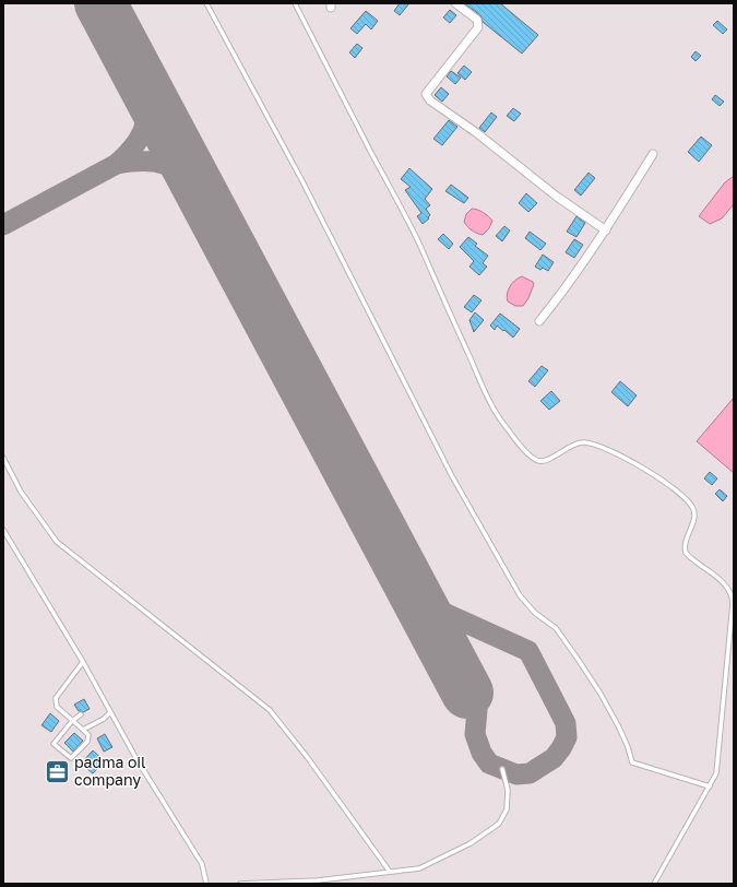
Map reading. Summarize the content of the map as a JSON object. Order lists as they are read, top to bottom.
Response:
{
  "places": {
    "office": ["padma oil company"]
  }
}
